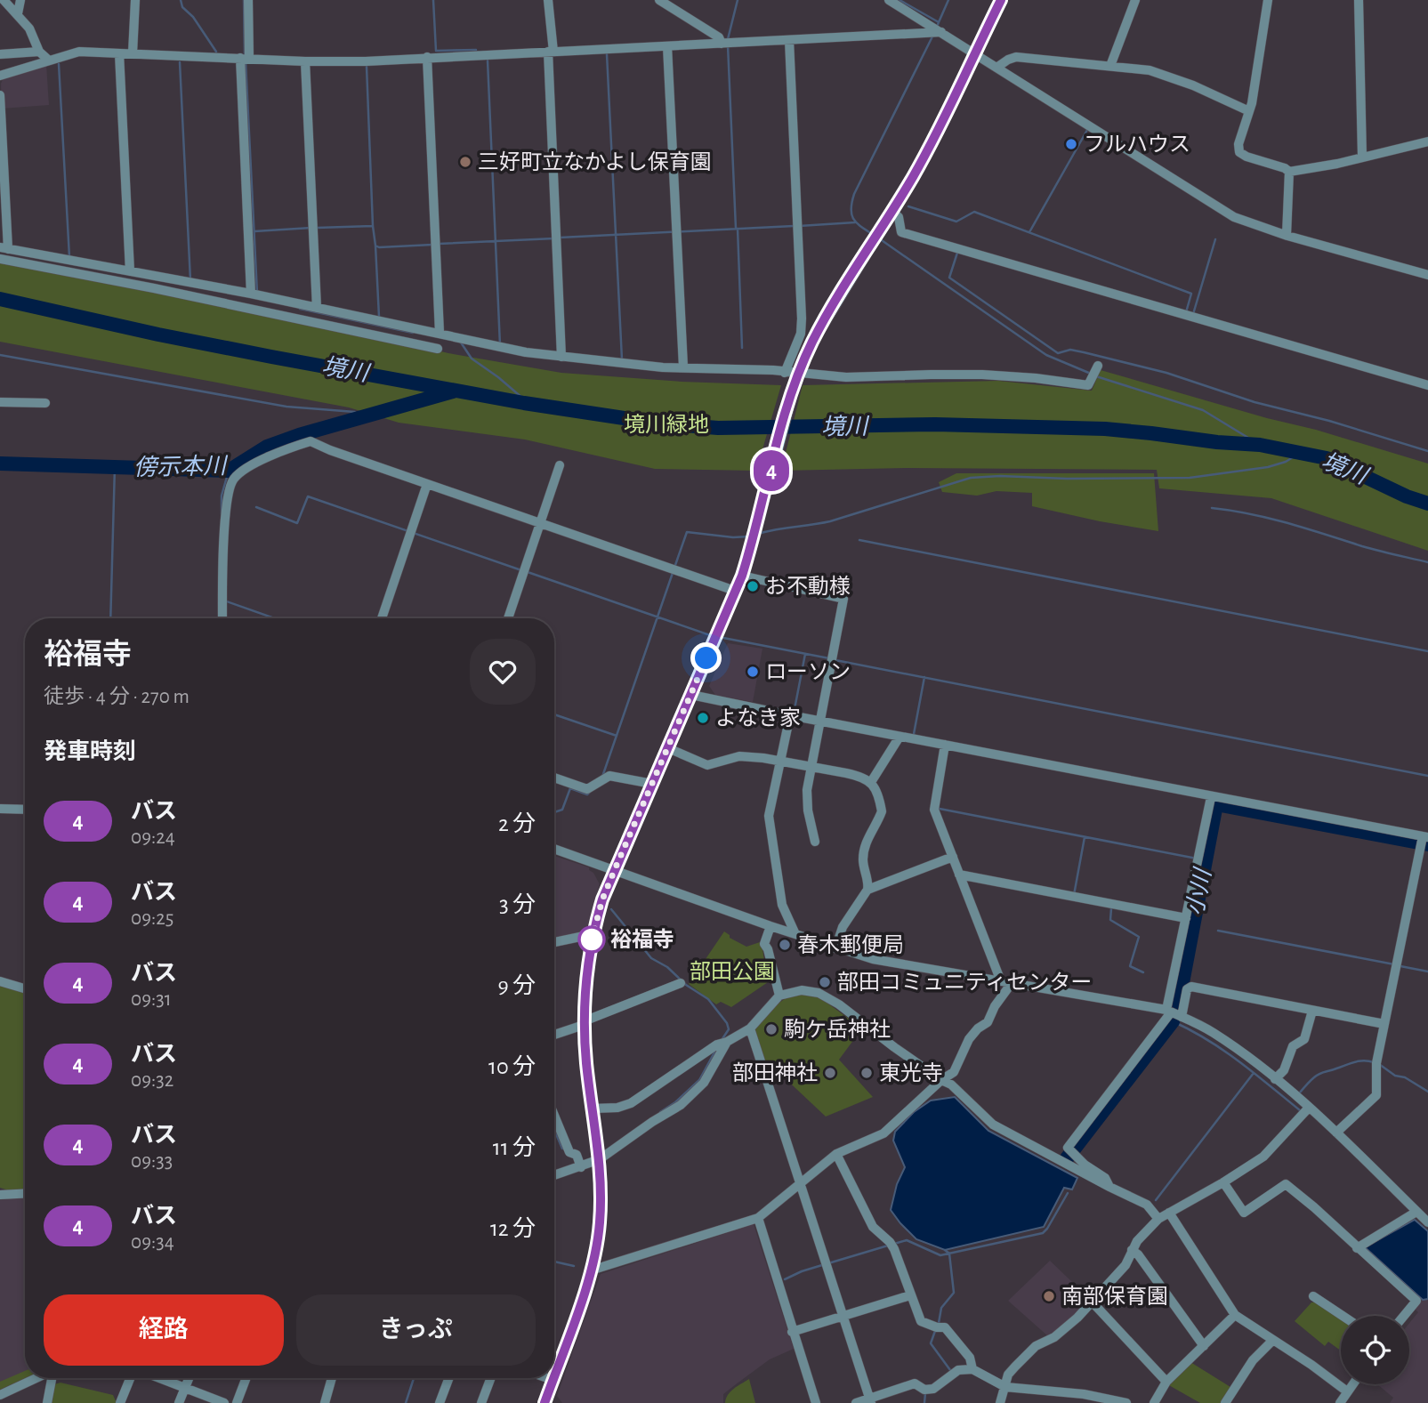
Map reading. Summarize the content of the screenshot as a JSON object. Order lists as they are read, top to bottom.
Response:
{
  "water": ["境川", "傍示本川", "小川"],
  "parks": ["境川緑地", "部田公園"],
  "places": [
    "フルハウス",
    "三好町立なかよし保育園",
    "お不動様",
    "ローソン",
    "よなき家",
    "裕福寺",
    "春木郵便局",
    "部田コミュニティセンター",
    "駒ケ岳神社",
    "部田神社",
    "東光寺",
    "南部保育園"
  ],
  "lines": ["bus line 4"],
  "page": {
    "on_map": "4",
    "heading": [
      ["裕福寺", "徒歩 · 4 分 · 270 m"],
      "発車時刻"
    ],
    "list": [
      {
        "mark": "4",
        "name": "バス",
        "note": "09:24",
        "value": "2 分"
      },
      {
        "mark": "4",
        "name": "バス",
        "note": "09:25",
        "value": "3 分"
      },
      {
        "mark": "4",
        "name": "バス",
        "note": "09:31",
        "value": "9 分"
      },
      {
        "mark": "4",
        "name": "バス",
        "note": "09:32",
        "value": "10 分"
      },
      {
        "mark": "4",
        "name": "バス",
        "note": "09:33",
        "value": "11 分"
      },
      {
        "mark": "4",
        "name": "バス",
        "note": "09:34",
        "value": "12 分"
      }
    ],
    "buttons": ["経路", "きっぷ"]
  }
}
